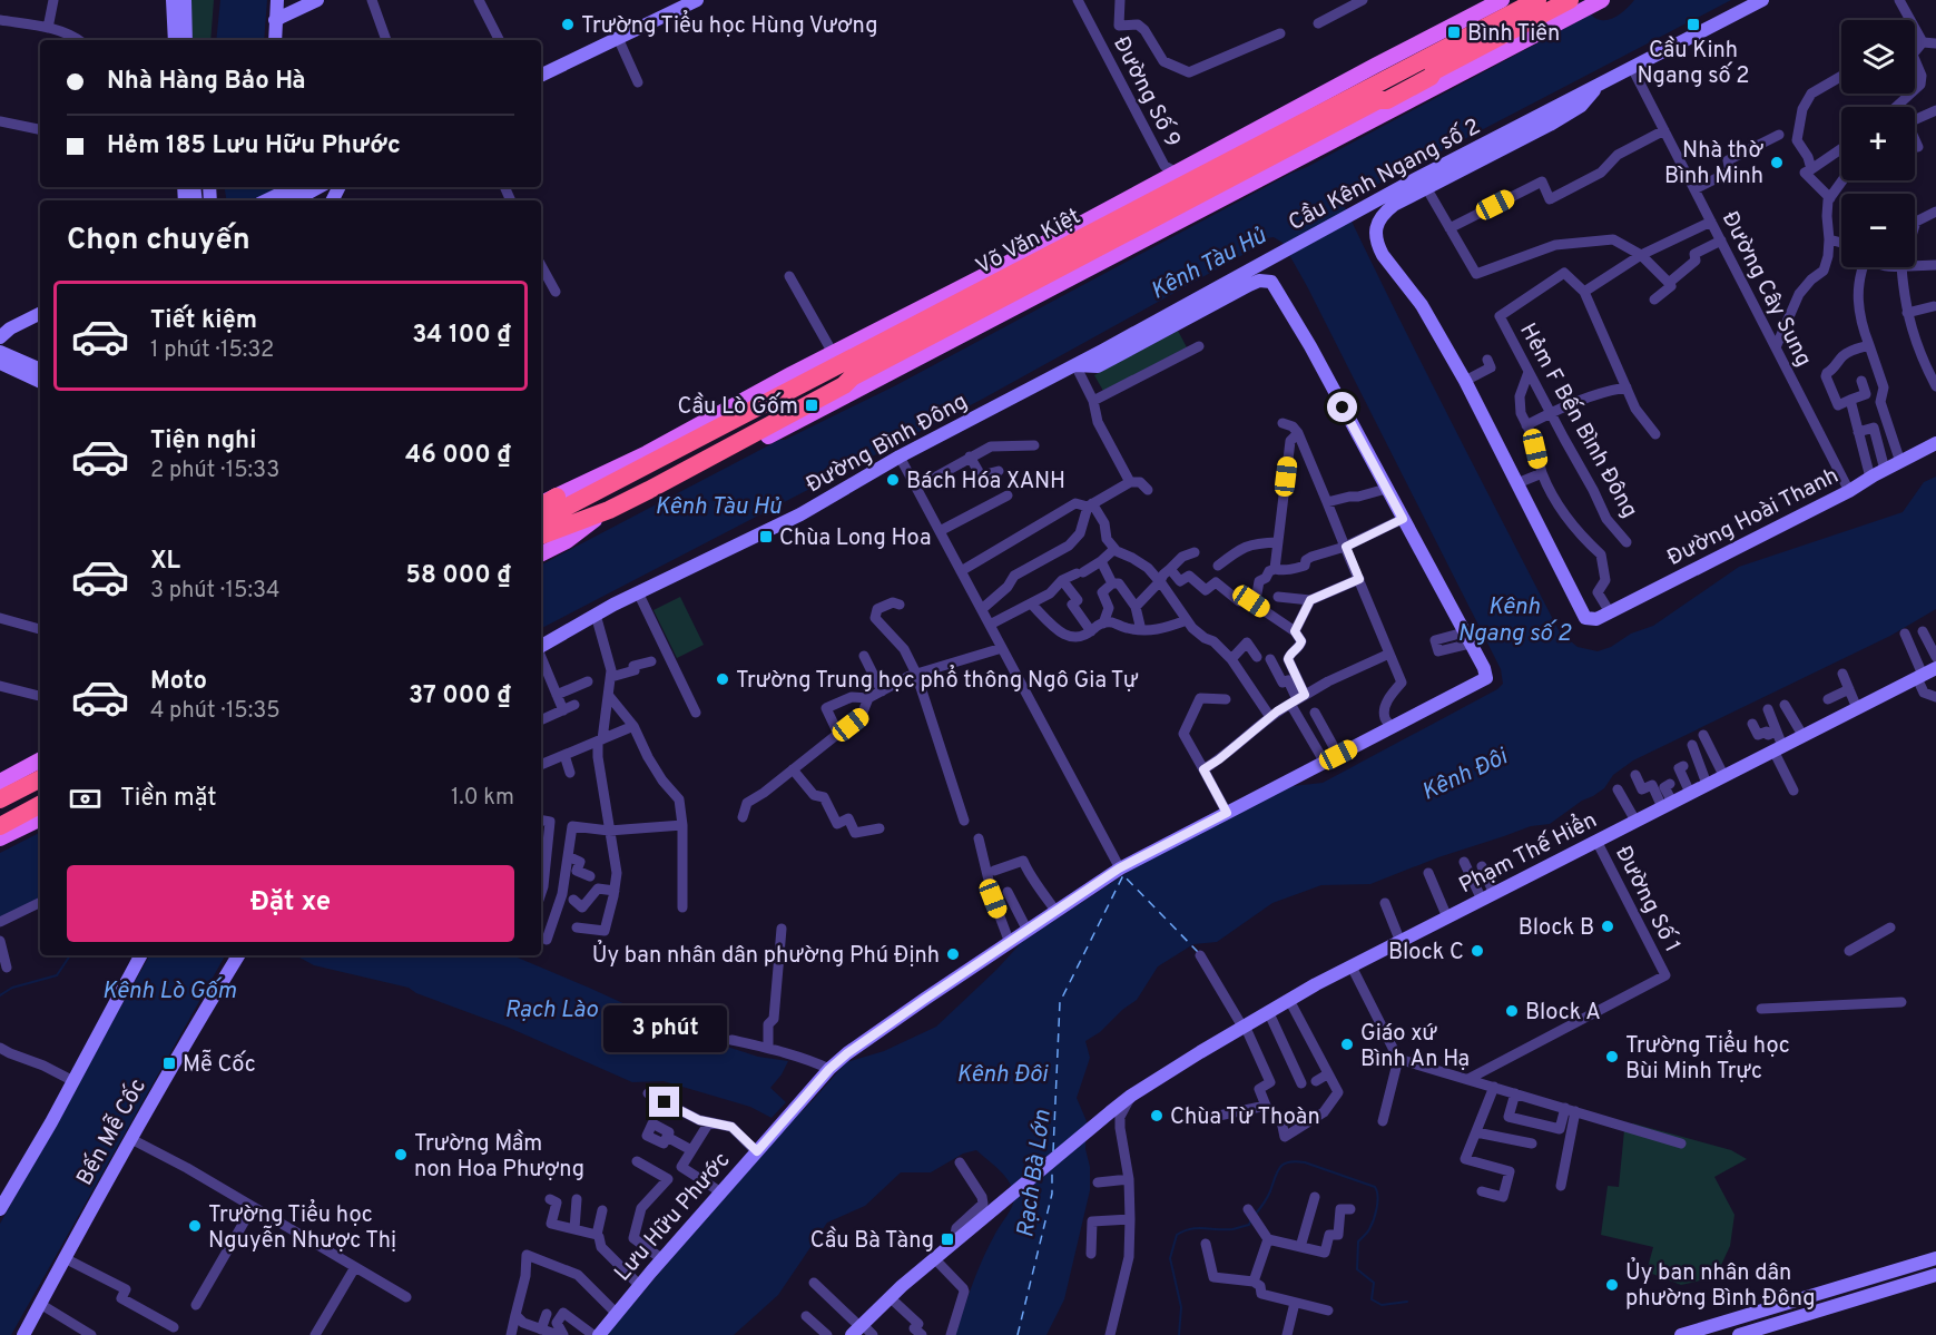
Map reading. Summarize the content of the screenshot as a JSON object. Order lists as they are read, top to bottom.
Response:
{
  "streets": {
    "highway": ["Võ Văn Kiệt"],
    "street": [
      "Đường Số 9",
      "Cầu Kênh Ngang số 2",
      "Đường Cây Sung",
      "Hẻm F Bến Bình Đông",
      "Đường Bình Đông",
      "Đường Hoài Thanh",
      "Phạm Thế Hiển",
      "Đường Số 1",
      "Bến Mễ Cốc",
      "Lưu Hữu Phước"
    ]
  },
  "crossings": [
    ["Đường Số 9", "Võ Văn Kiệt"],
    ["Cầu Kênh Ngang số 2", "Đường Bình Đông"],
    ["Đường Cây Sung", "Đường Hoài Thanh"],
    ["Phạm Thế Hiển", "Đường Số 1"]
  ],
  "water": [
    "Kênh Tàu Hủ",
    "Kênh Ngang số 2",
    "Kênh Đôi",
    "Kênh Lò Gốm",
    "Rạch Lào",
    "Rạch Bà Lớn"
  ],
  "places": {
    "other": [
      "Trường Tiểu học Hùng Vương",
      "Nhà thờ Bình Minh",
      "Bách Hóa XANH",
      "Trường Trung học phổ thông Ngô Gia Tự",
      "Block B",
      "Block C",
      "Ủy ban nhân dân phường Phú Định",
      "Block A",
      "Giáo xứ Bình An Hạ",
      "Trường Tiểu học Bùi Minh Trực",
      "Chùa Từ Thoàn",
      "Trường Mầm non Hoa Phượng",
      "Trường Tiểu học Nguyễn Nhược Thị",
      "Ủy ban nhân dân phường Bình Đông"
    ],
    "transit": [
      "Cầu Kinh Ngang số 2",
      "Bình Tiên",
      "Cầu Lò Gốm",
      "Chùa Long Hoa",
      "Mễ Cốc",
      "Cầu Bà Tàng"
    ]
  },
  "page": {
    "map_buttons": ["+", "−"],
    "banner": ["Nhà Hàng Bảo Hà", "Hẻm 185 Lưu Hữu Phước"],
    "heading": "Chọn chuyến",
    "list": [
      {
        "name": "Tiết kiệm",
        "note": "1 phút · 15:32",
        "value": "34 100 ₫"
      },
      {
        "name": "Tiện nghi",
        "note": "2 phút · 15:33",
        "value": "46 000 ₫"
      },
      {
        "name": "XL",
        "note": "3 phút · 15:34",
        "value": "58 000 ₫"
      },
      {
        "name": "Moto",
        "note": "4 phút · 15:35",
        "value": "37 000 ₫"
      }
    ],
    "pay": ["Tiền mặt", "1.0 km"],
    "buttons": "Đặt xe",
    "bubble": "3 phút"
  }
}
